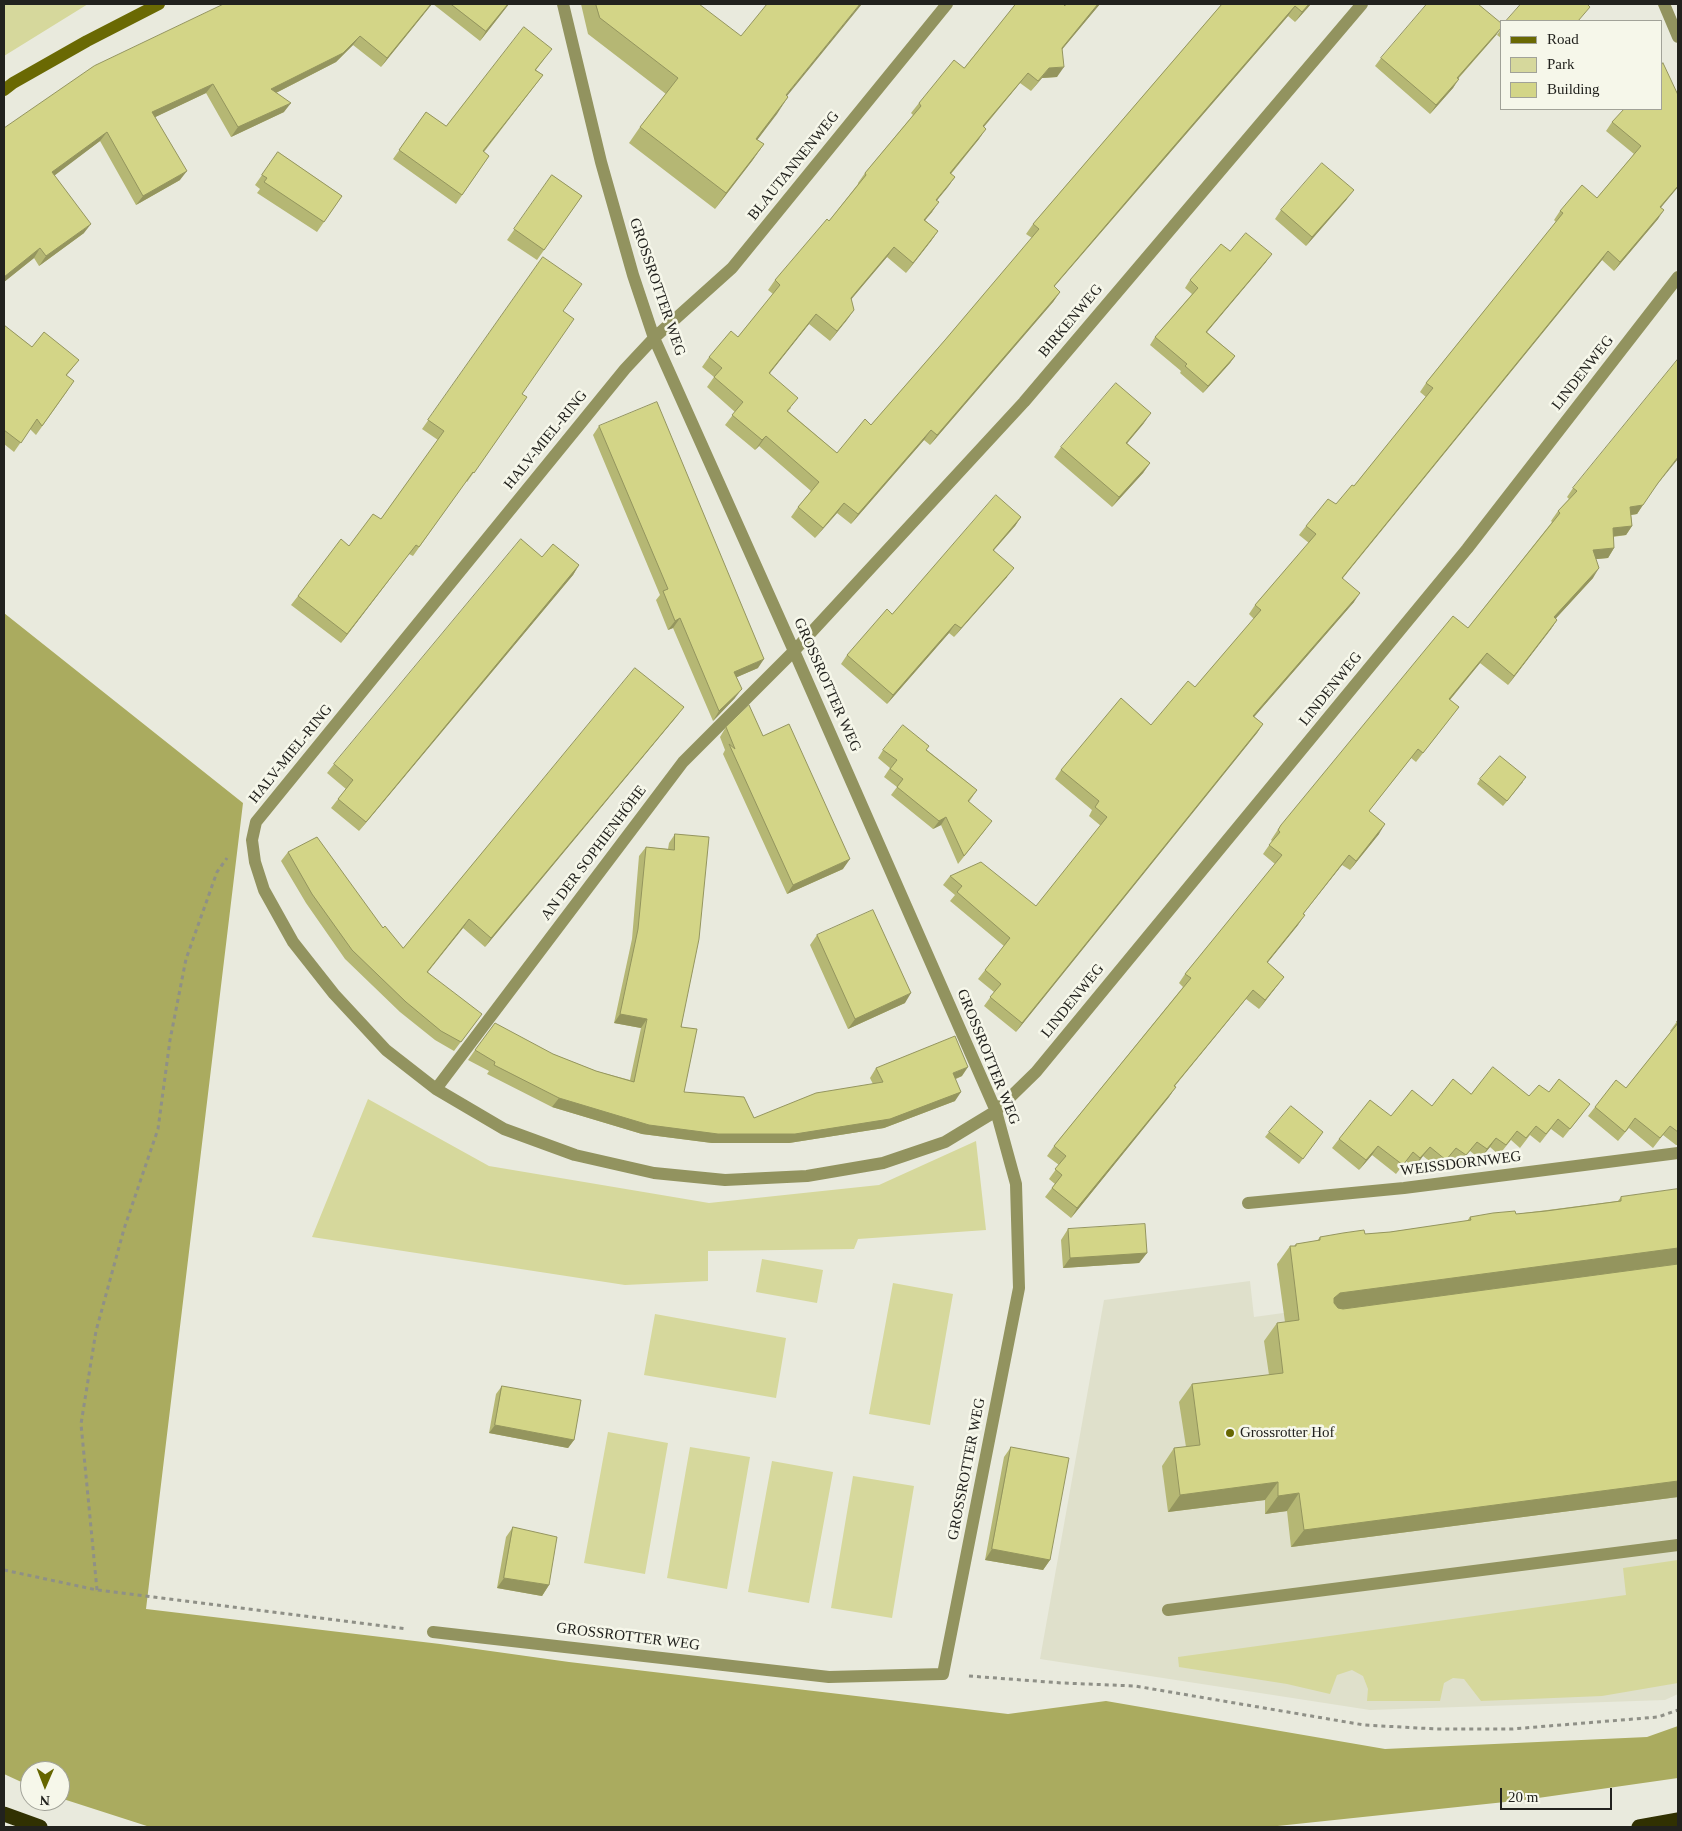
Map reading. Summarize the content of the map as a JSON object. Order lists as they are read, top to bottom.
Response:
{
  "streets": {
    "street": [
      "BLAUTANNENWEG",
      "GROSSROTTER WEG",
      "BIRKENWEG",
      "LINDENWEG",
      "HALV-MIEL-RING",
      "AN DER SOPHIENHÖHE",
      "WEISSDORNWEG"
    ]
  },
  "crossings": [
    ["BLAUTANNENWEG", "GROSSROTTER WEG"],
    ["BLAUTANNENWEG", "HALV-MIEL-RING"],
    ["GROSSROTTER WEG", "BIRKENWEG"],
    ["GROSSROTTER WEG", "LINDENWEG"],
    ["GROSSROTTER WEG", "HALV-MIEL-RING"],
    ["GROSSROTTER WEG", "AN DER SOPHIENHÖHE"],
    ["BIRKENWEG", "AN DER SOPHIENHÖHE"],
    ["LINDENWEG", "HALV-MIEL-RING"],
    ["HALV-MIEL-RING", "AN DER SOPHIENHÖHE"]
  ],
  "places": ["Grossrotter Hof"],
  "legend": ["Road", "Park", "Building"],
  "scale_bar": "20 m",
  "north": "bottom"
}
